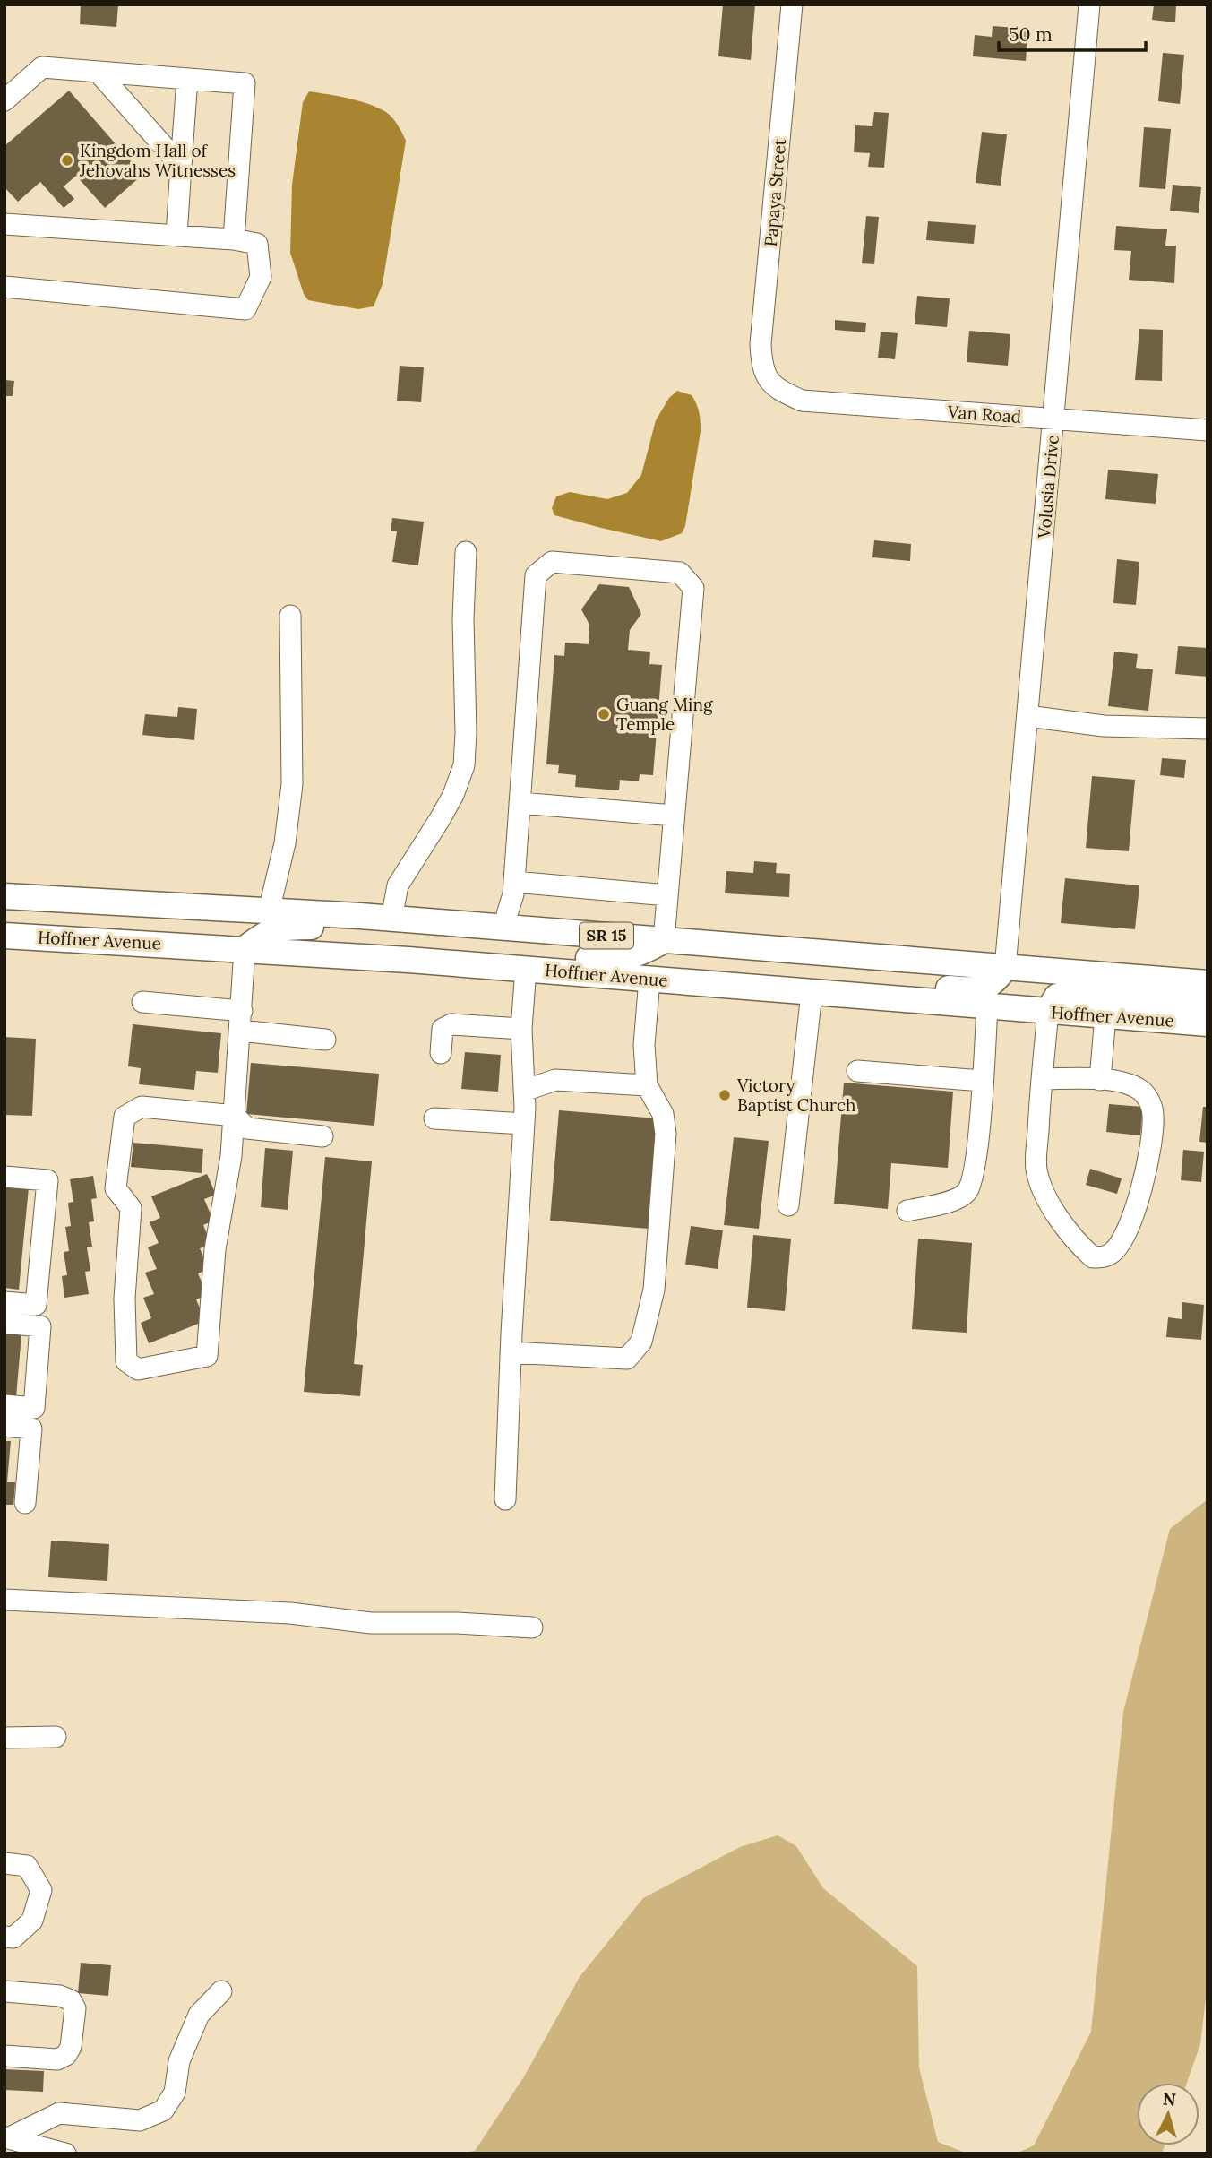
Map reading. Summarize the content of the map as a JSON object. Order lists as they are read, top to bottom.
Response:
{
  "streets": {
    "main road": ["SR 15", "Hoffner Avenue"],
    "street": ["Papaya Street", "Van Road", "Volusia Drive"]
  },
  "crossings": [
    ["Papaya Street", "Van Road"],
    ["Van Road", "Volusia Drive"],
    ["Volusia Drive", "SR 15"]
  ],
  "places": ["Kingdom Hall of Jehovahs Witnesses", "Guang Ming Temple", "Victory Baptist Church"],
  "scale_bar": "50 m",
  "north": "top"
}
